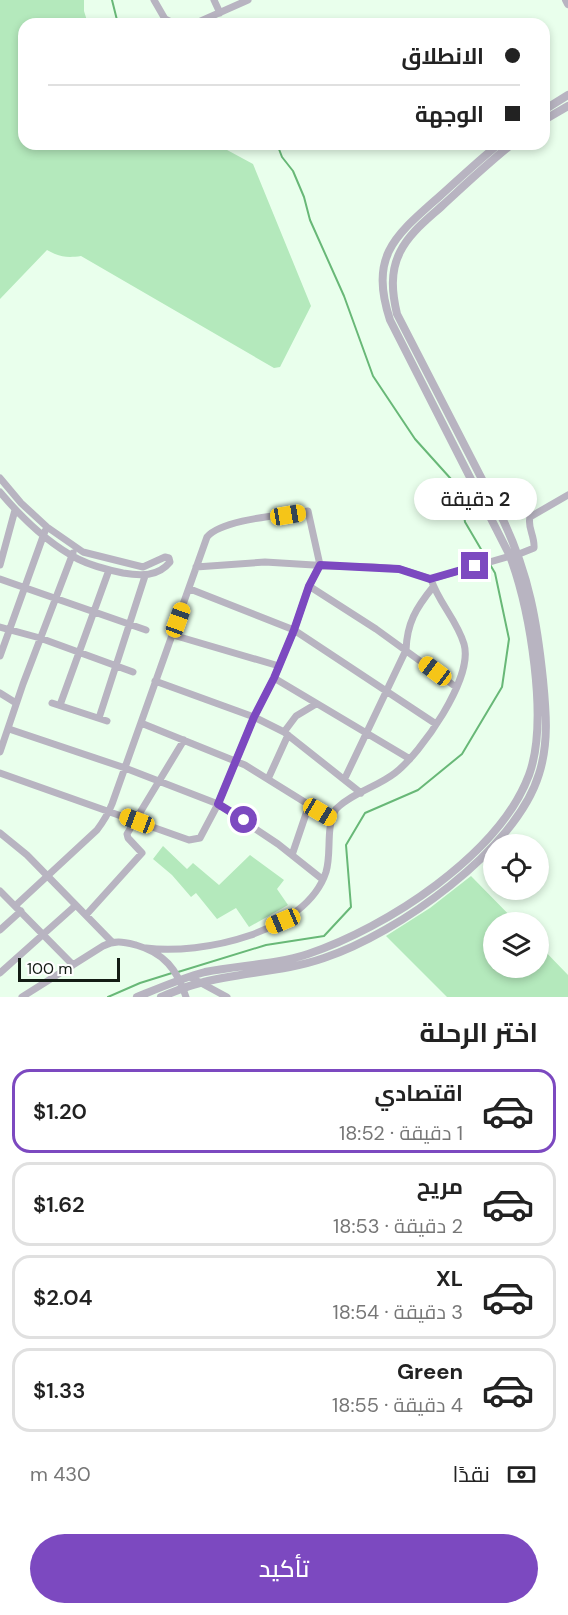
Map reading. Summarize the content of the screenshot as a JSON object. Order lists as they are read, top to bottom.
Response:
{
  "scale_bar": "100 m",
  "page": {
    "banner": ["الانطلاق", "الوجهة"],
    "bubble": "2 دقيقة",
    "scale": "100 m",
    "heading": "اختر الرحلة",
    "list": [
      {
        "name": "اقتصادي",
        "note": "1 دقيقة · 18:52",
        "value": "$1.20"
      },
      {
        "name": "مريح",
        "note": "2 دقيقة · 18:53",
        "value": "$1.62"
      },
      {
        "name": "XL",
        "note": "3 دقيقة · 18:54",
        "value": "$2.04"
      },
      {
        "name": "Green",
        "note": "4 دقيقة · 18:55",
        "value": "$1.33"
      }
    ],
    "pay": ["نقدًا", "430 m"],
    "buttons": "تأكيد"
  }
}
